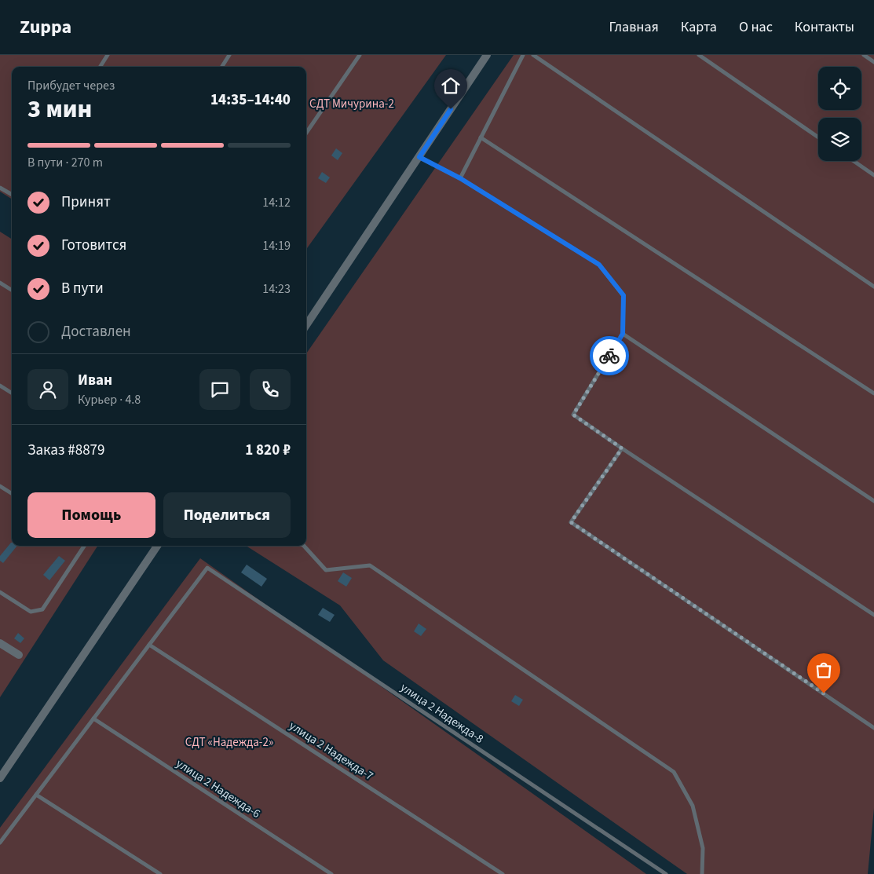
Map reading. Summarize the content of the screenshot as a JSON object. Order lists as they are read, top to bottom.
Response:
{
  "streets": {
    "lane": ["улица 2 Надежда-8", "улица 2 Надежда-7", "улица 2 Надежда-6"]
  },
  "crossings": [
    ["улица 2 Надежда-8", "улица 2 Надежда-7"]
  ],
  "parks": ["СДТ Мичурина-2", "СДТ «Надежда-2»"],
  "page": {
    "header": "Zuppa",
    "nav": [
      "Главная",
      "Карта",
      "О нас",
      "Контакты"
    ],
    "heading": ["3 мин", "Прибудет через", "14:35–14:40"],
    "panel": [
      "Иван",
      "Курьер · 4.8",
      "Заказ #8879",
      "1 820 ₽"
    ],
    "bar": "В пути · 270 m",
    "list": [
      ["Принят", "14:12"],
      ["Готовится", "14:19"],
      ["В пути", "14:23"],
      "Доставлен"
    ],
    "buttons": ["Помощь", "Поделиться"]
  }
}
